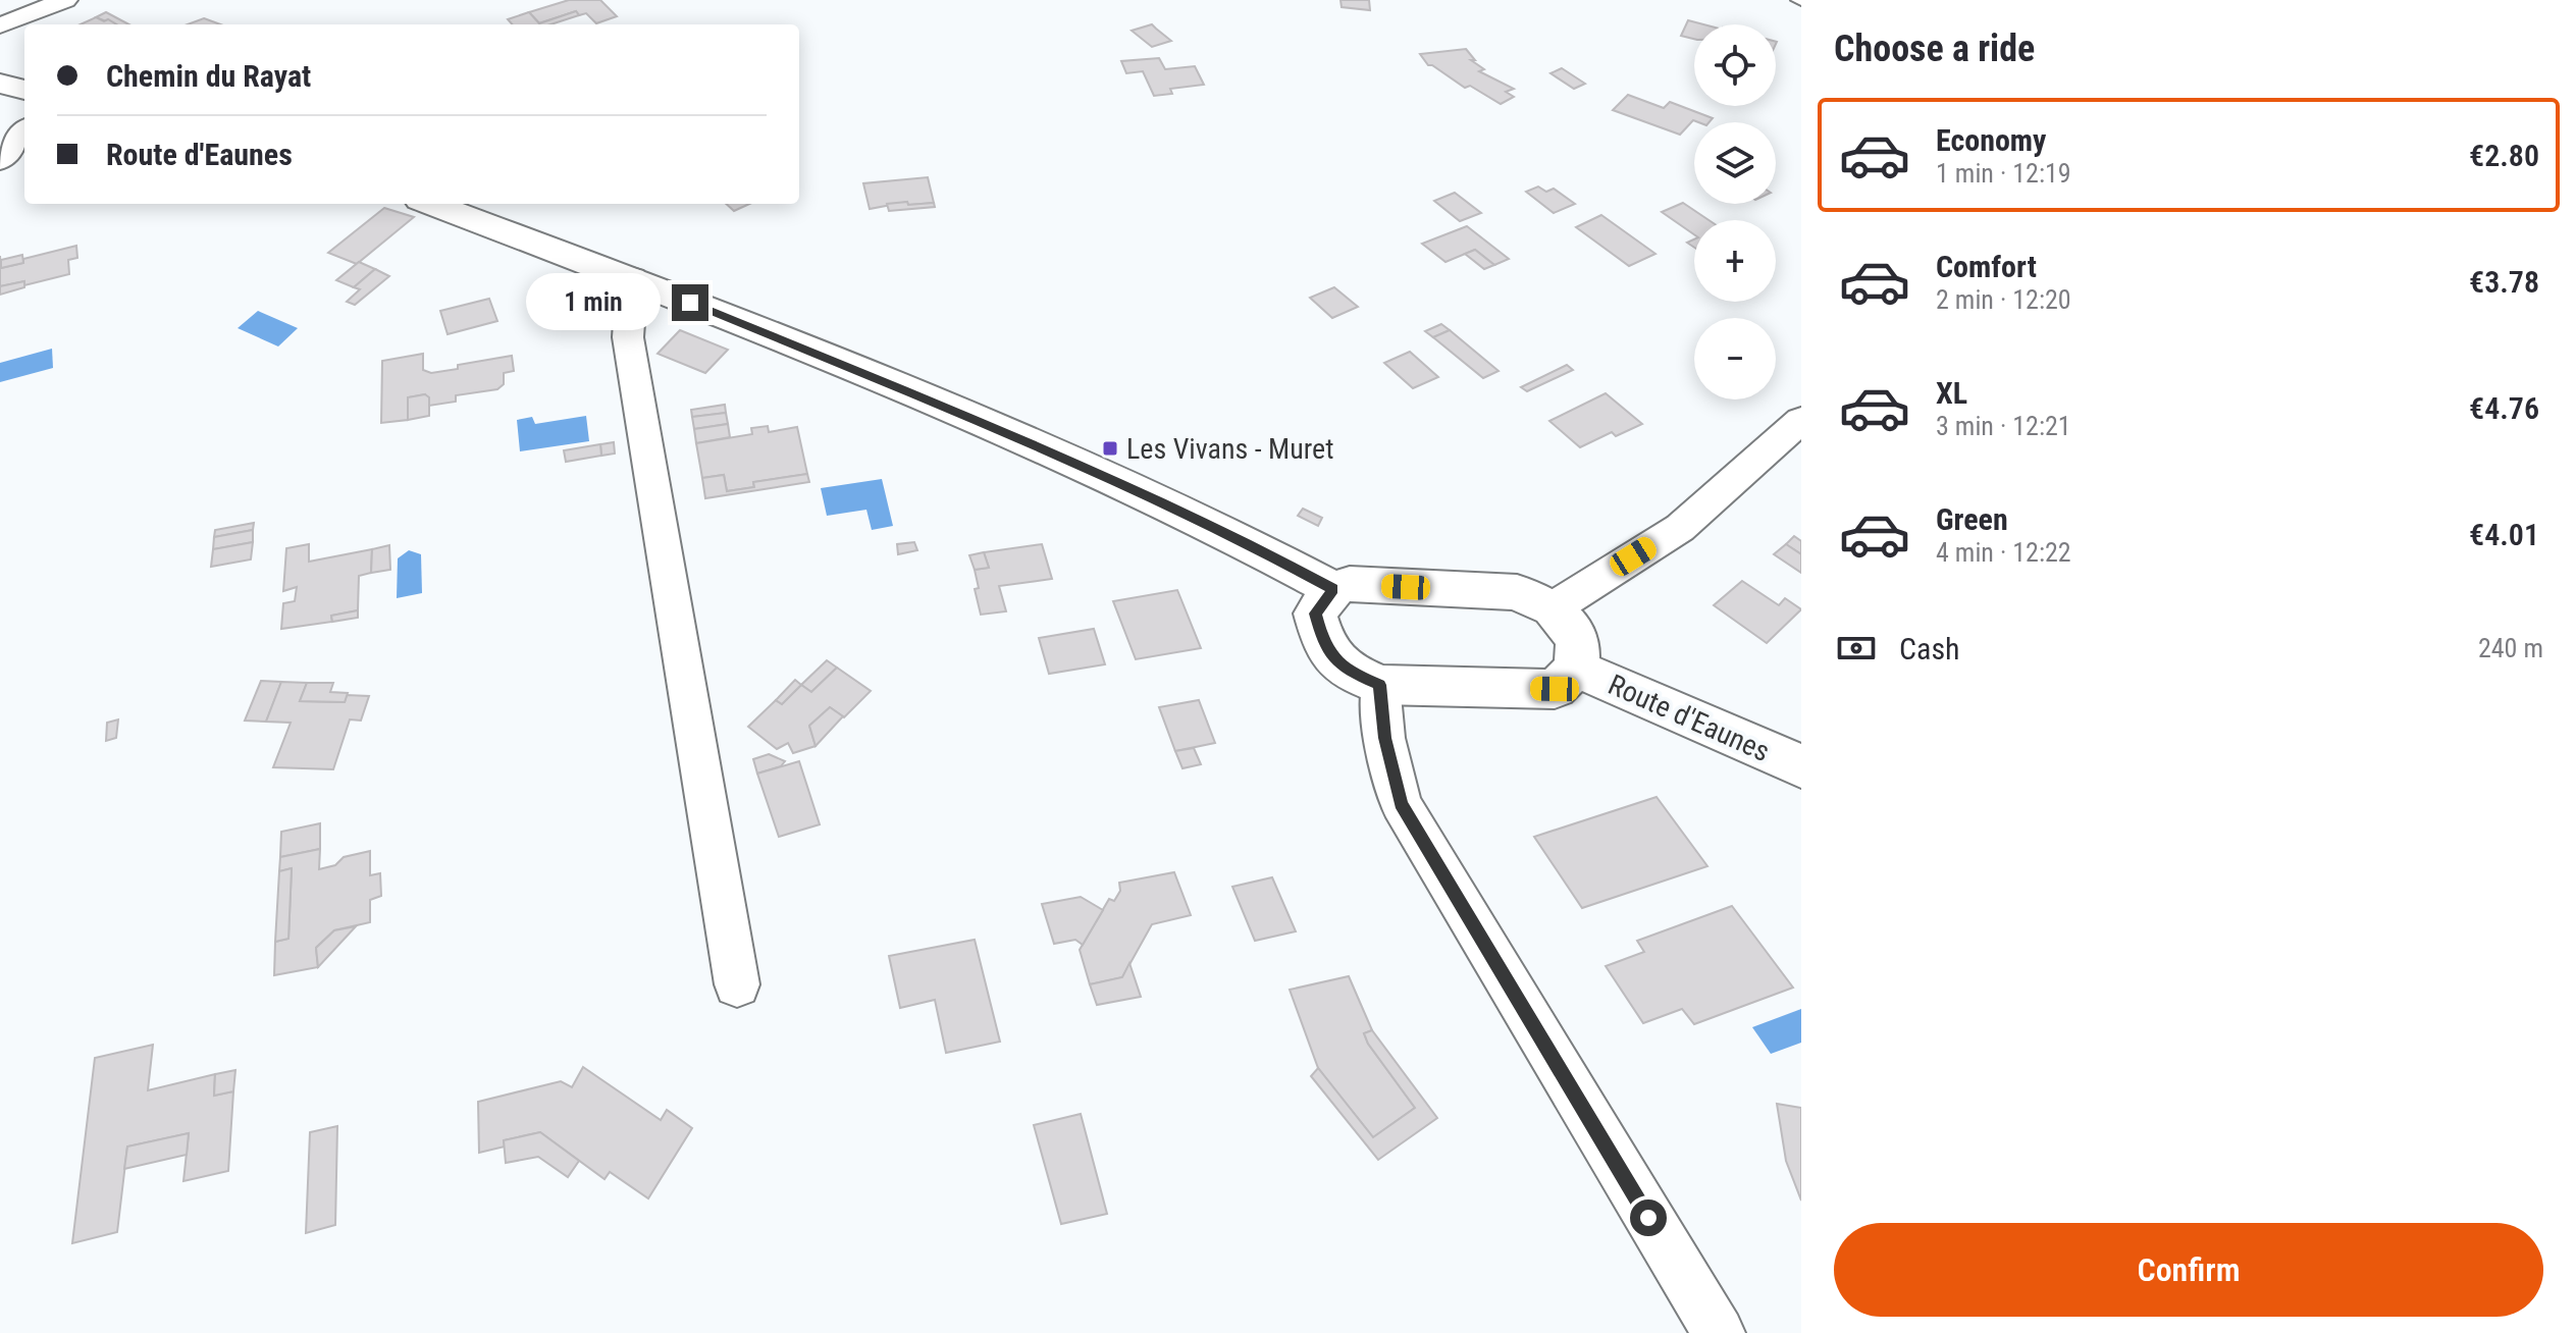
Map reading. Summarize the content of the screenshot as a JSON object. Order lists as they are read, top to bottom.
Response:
{
  "streets": {
    "main road": ["Route d'Eaunes"]
  },
  "places": {
    "transit": ["Les Vivans - Muret"]
  },
  "page": {
    "heading": "Choose a ride",
    "map_buttons": ["+", "−"],
    "banner": ["Chemin du Rayat", "Route d'Eaunes"],
    "list": [
      {
        "name": "Economy",
        "note": "1 min · 12:19",
        "value": "€2.80"
      },
      {
        "name": "Comfort",
        "note": "2 min · 12:20",
        "value": "€3.78"
      },
      {
        "name": "XL",
        "note": "3 min · 12:21",
        "value": "€4.76"
      },
      {
        "name": "Green",
        "note": "4 min · 12:22",
        "value": "€4.01"
      }
    ],
    "bubble": "1 min",
    "pay": ["Cash", "240 m"],
    "buttons": "Confirm"
  }
}
